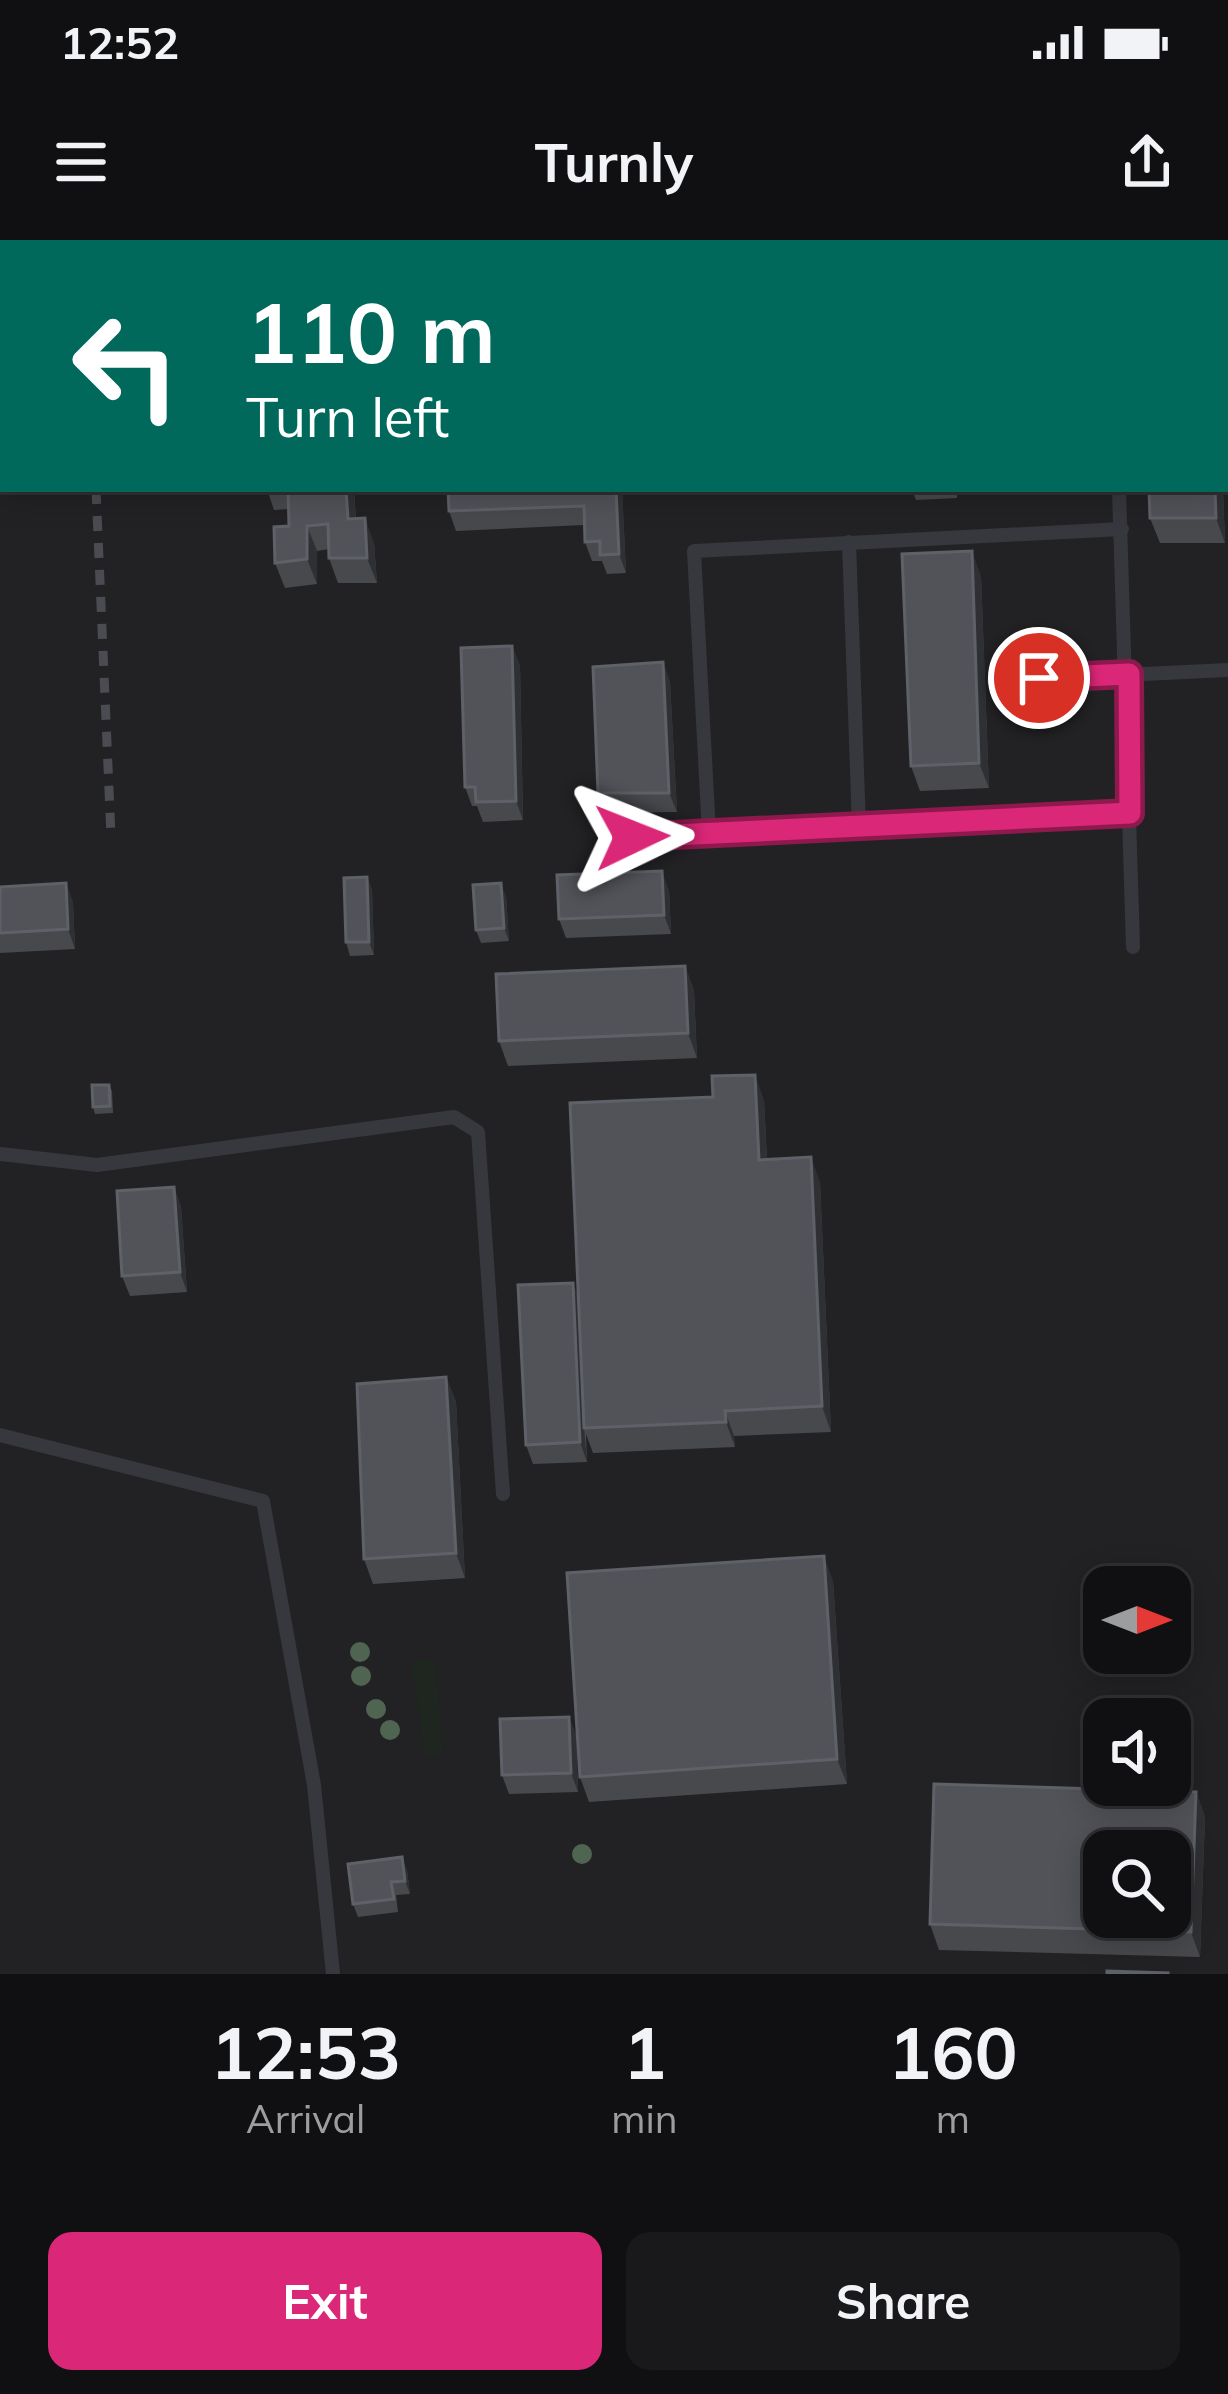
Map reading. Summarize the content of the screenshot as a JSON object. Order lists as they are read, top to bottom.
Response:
{
  "north": "right",
  "page": {
    "status": "12:52",
    "header": "Turnly",
    "turn": ["110 m", "Turn left"],
    "eta": [
      "12:53",
      "Arrival",
      "1",
      "min",
      "160",
      "m"
    ],
    "buttons": ["Exit", "Share"]
  }
}
